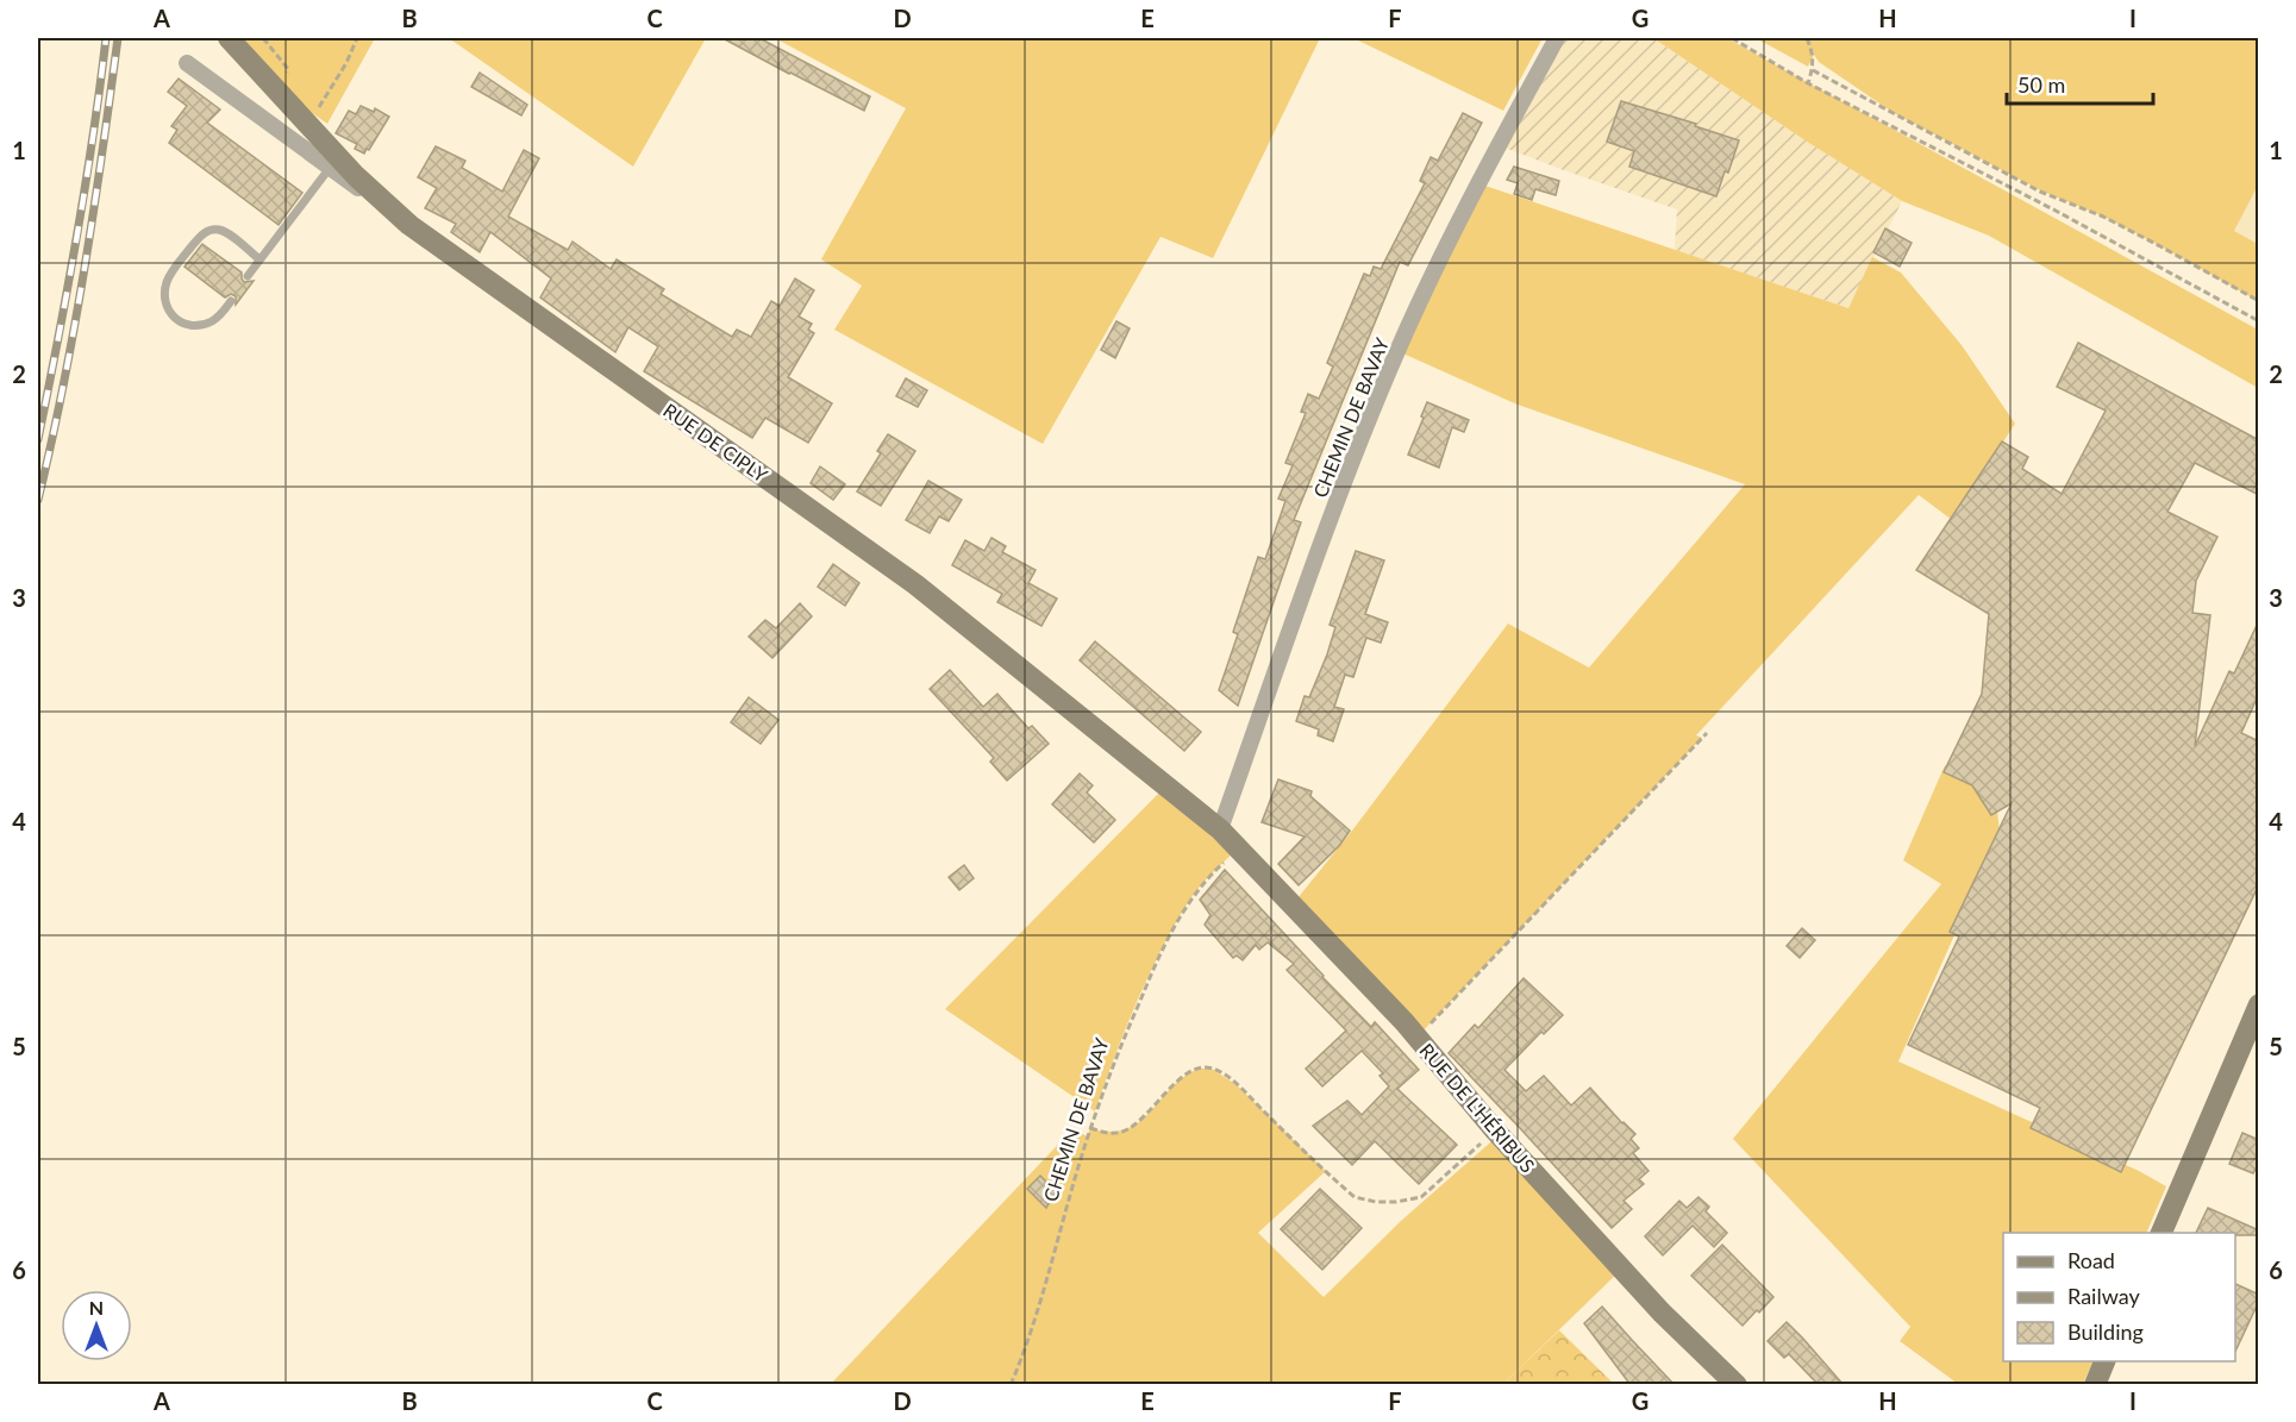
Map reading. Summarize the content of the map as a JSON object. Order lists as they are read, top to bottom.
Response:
{
  "streets": {
    "street": ["CHEMIN DE BAVAY", "RUE DE CIPLY", "RUE DE L'HÉRIBUS"]
  },
  "crossings": [
    ["CHEMIN DE BAVAY", "RUE DE CIPLY"],
    ["CHEMIN DE BAVAY", "RUE DE L'HÉRIBUS"],
    ["RUE DE CIPLY", "RUE DE L'HÉRIBUS"]
  ],
  "legend": ["Road", "Railway", "Building"],
  "scale_bar": "50 m",
  "north": "top",
  "grid": {
    "columns": [
      "A",
      "B",
      "C",
      "D",
      "E",
      "F",
      "G",
      "H",
      "I"
    ],
    "rows": [
      "1",
      "2",
      "3",
      "4",
      "5",
      "6"
    ]
  }
}
